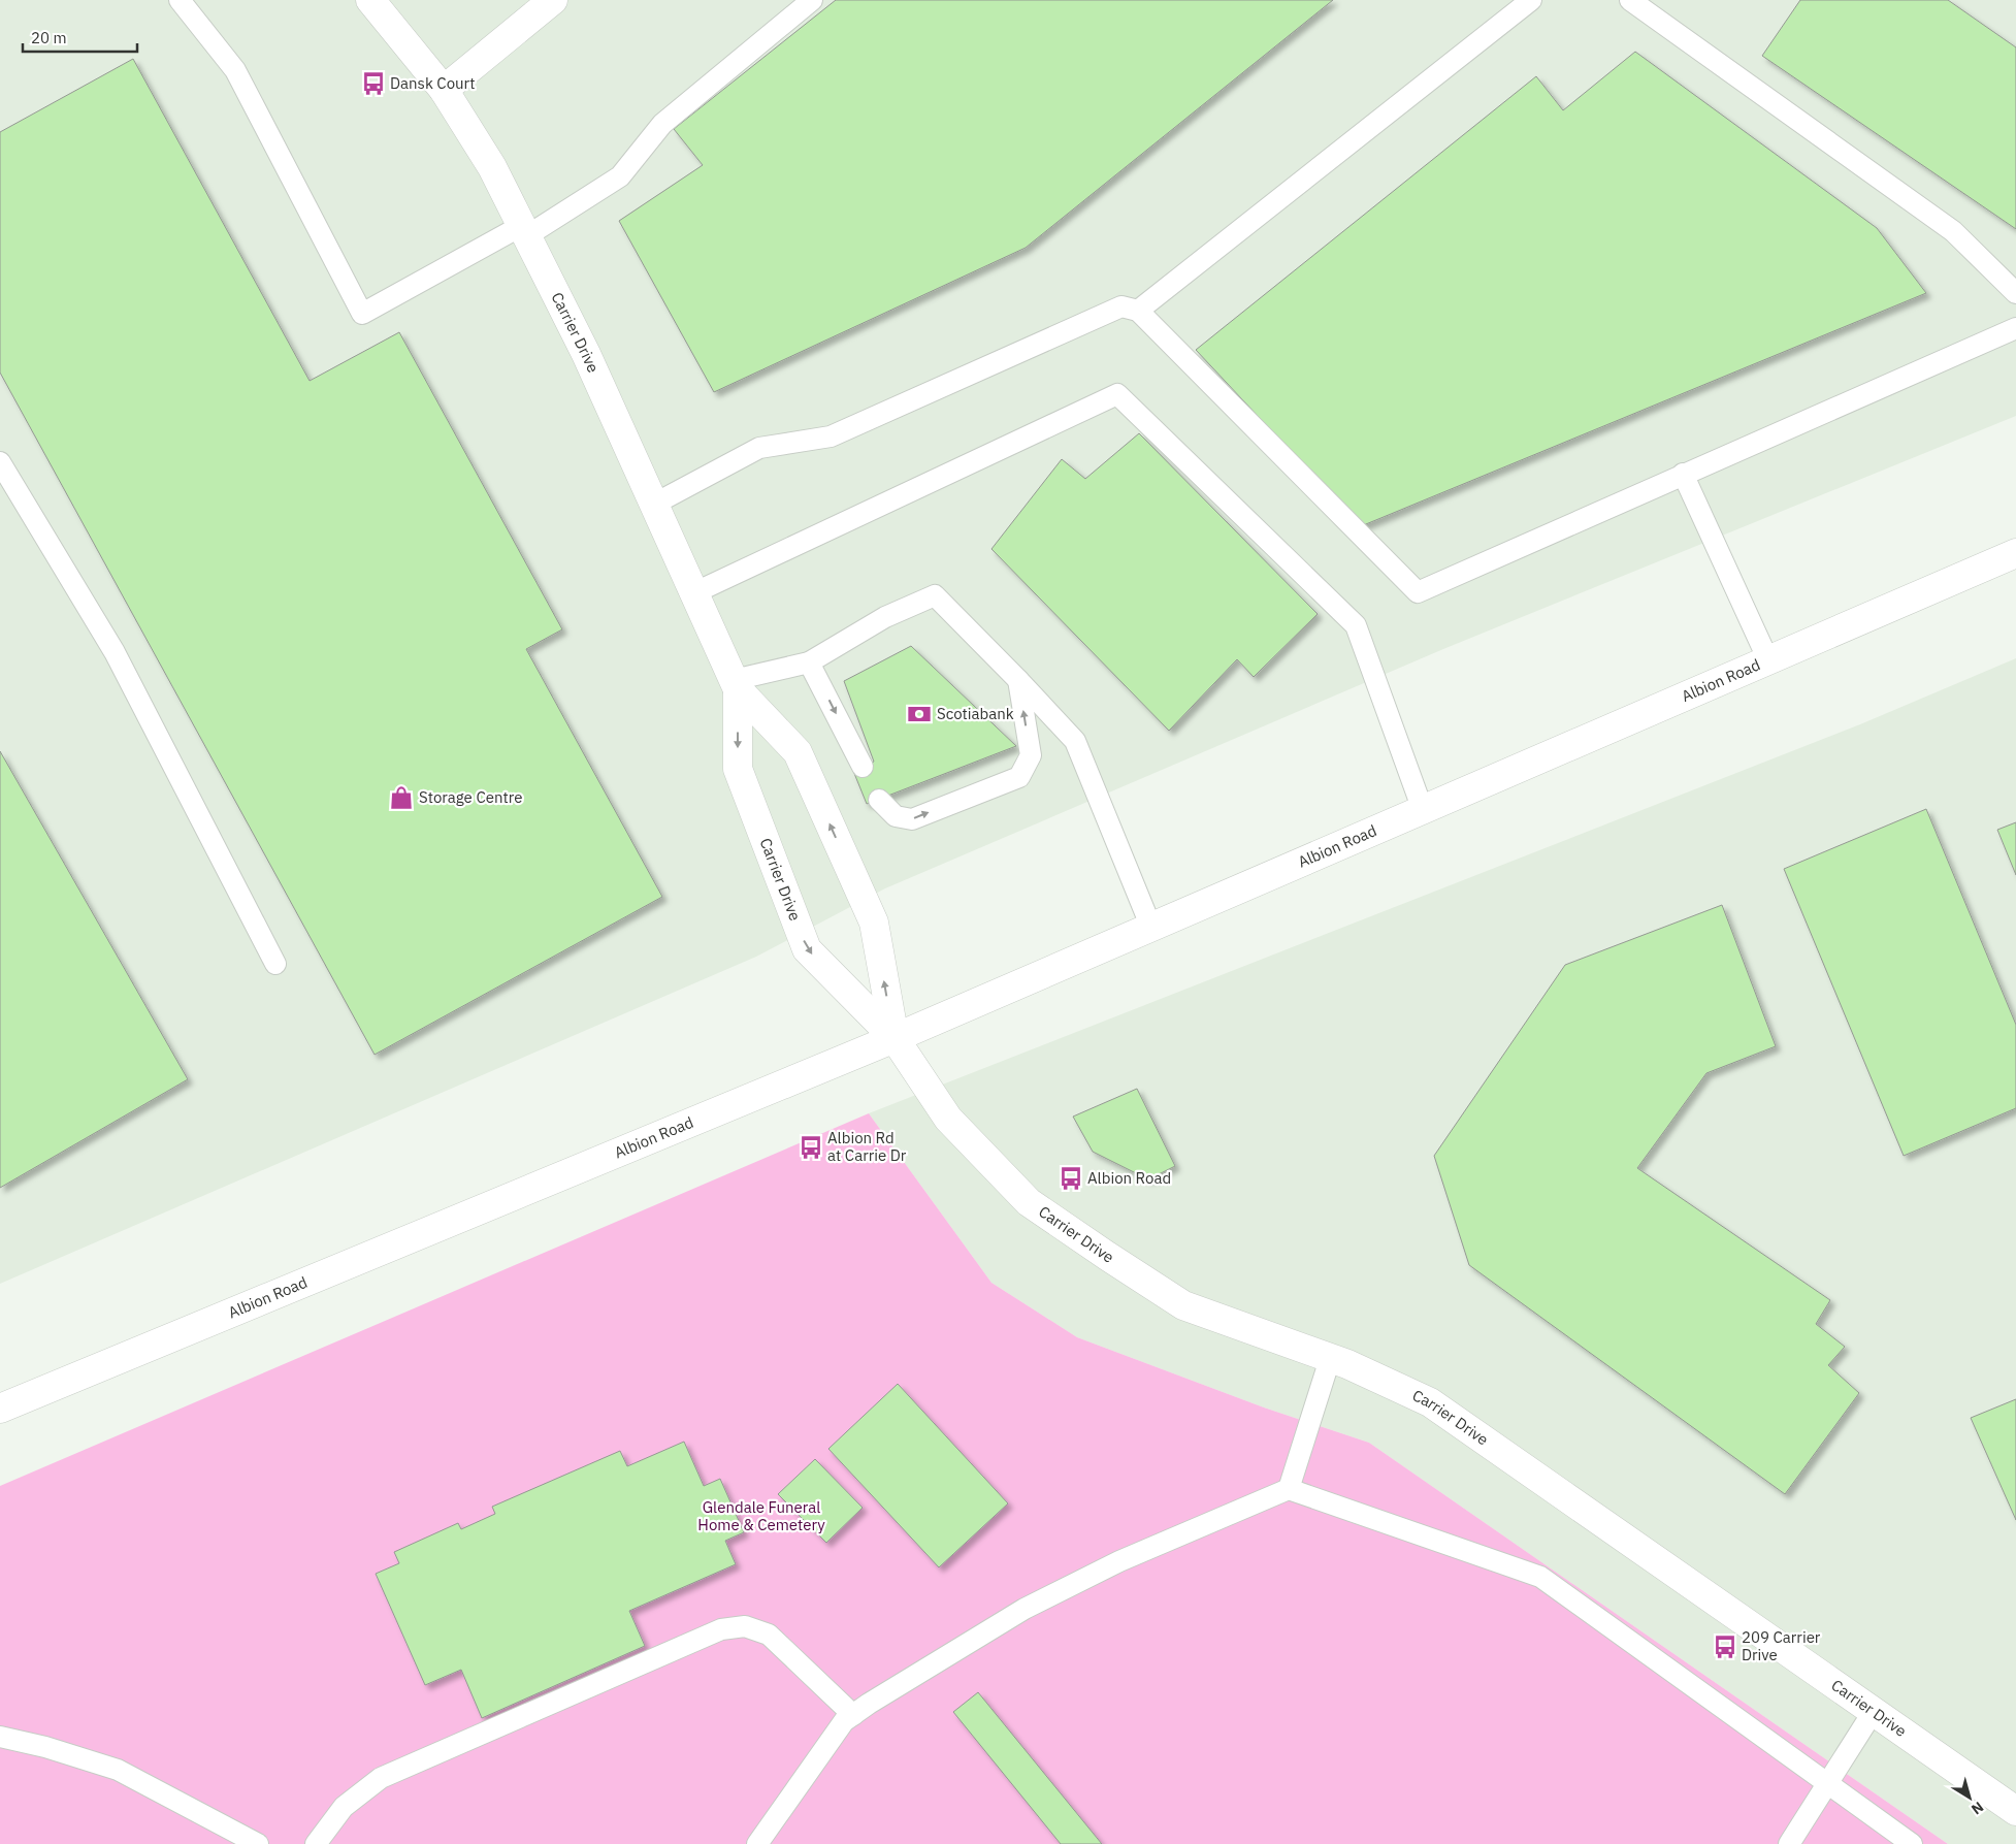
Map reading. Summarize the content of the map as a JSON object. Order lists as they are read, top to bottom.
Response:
{
  "streets": {
    "street": ["Carrier Drive", "Albion Road"]
  },
  "crossings": [
    ["Carrier Drive", "Albion Road"]
  ],
  "parks": ["Glendale Funeral Home & Cemetery"],
  "places": {
    "bus stop": [
      "Dansk Court",
      "Albion Rd at Carrie Dr",
      "Albion Road",
      "209 Carrier Drive"
    ],
    "bank": ["Scotiabank"],
    "shop": ["Storage Centre"]
  },
  "scale_bar": "20 m",
  "north": "bottom right"
}
